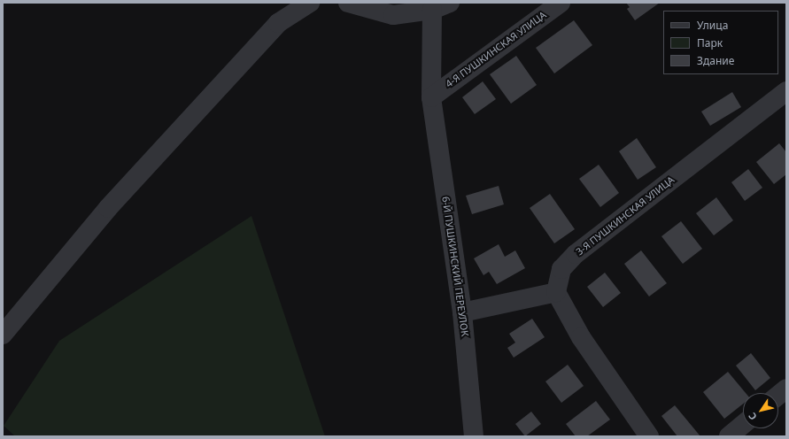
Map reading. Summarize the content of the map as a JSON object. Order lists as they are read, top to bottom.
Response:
{
  "streets": {
    "street": ["4-Я ПУШКИНСКАЯ УЛИЦА", "3-Я ПУШКИНСКАЯ УЛИЦА", "6-Й ПУШКИНСКИЙ ПЕРЕУЛОК"]
  },
  "crossings": [
    ["4-Я ПУШКИНСКАЯ УЛИЦА", "6-Й ПУШКИНСКИЙ ПЕРЕУЛОК"]
  ],
  "legend": ["Улица", "Парк", "Здание"],
  "north": "bottom left"
}
